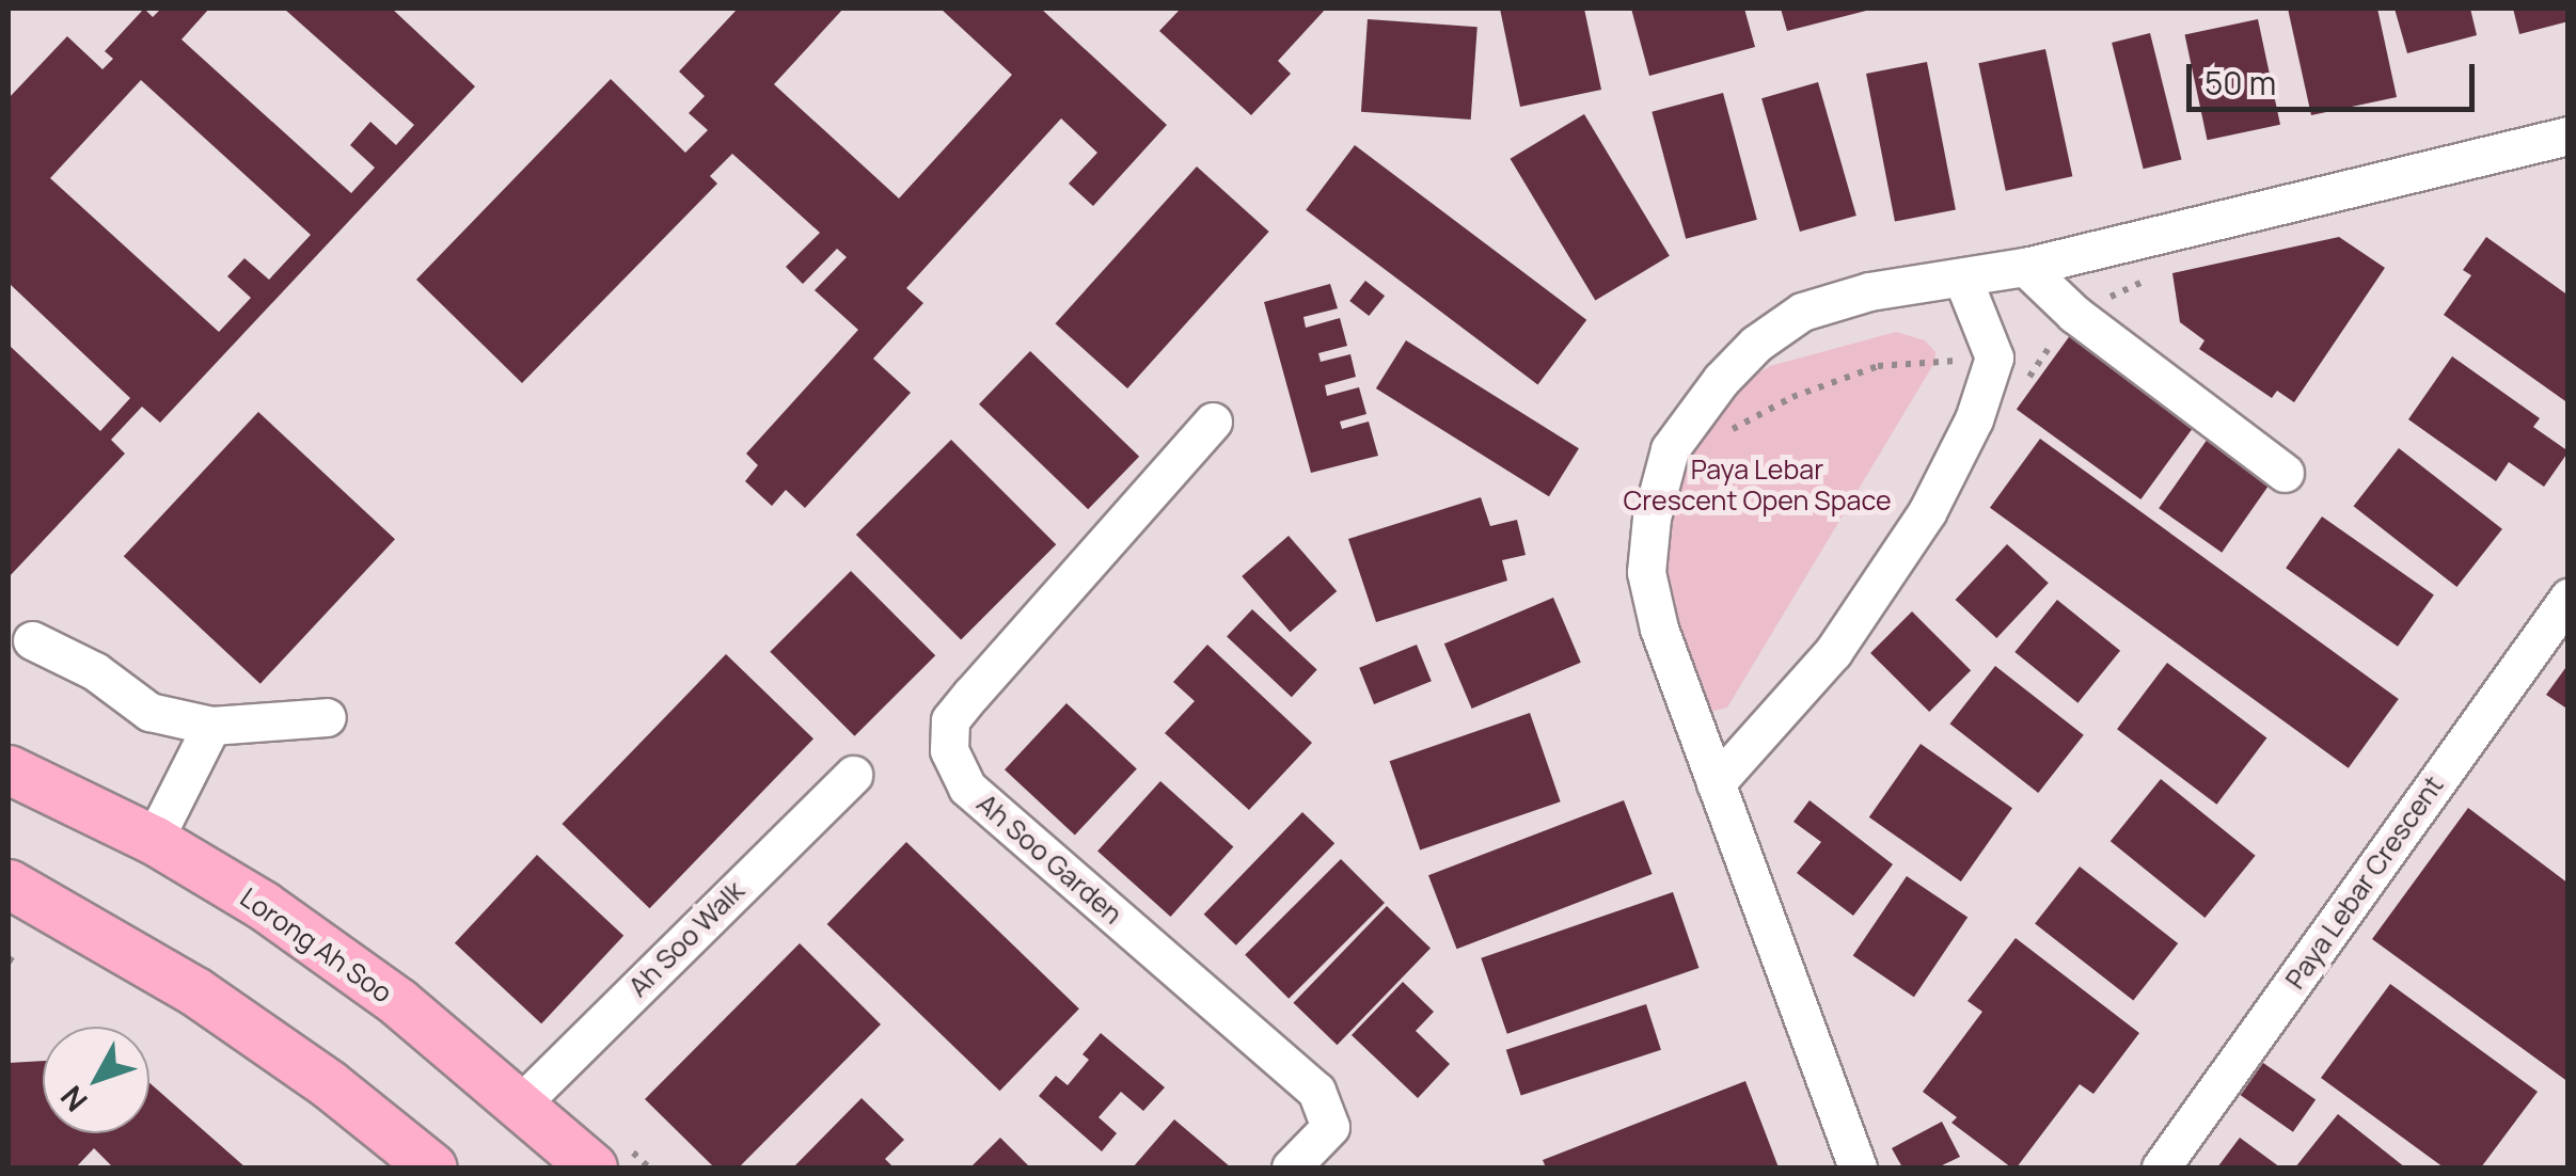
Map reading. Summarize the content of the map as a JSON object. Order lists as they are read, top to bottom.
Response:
{
  "streets": {
    "main road": ["Lorong Ah Soo"],
    "street": ["Ah Soo Garden", "Paya Lebar Crescent", "Ah Soo Walk"]
  },
  "crossings": [
    ["Ah Soo Walk", "Lorong Ah Soo"]
  ],
  "parks": ["Paya Lebar Crescent Open Space"],
  "scale_bar": "50 m",
  "north": "bottom left"
}
